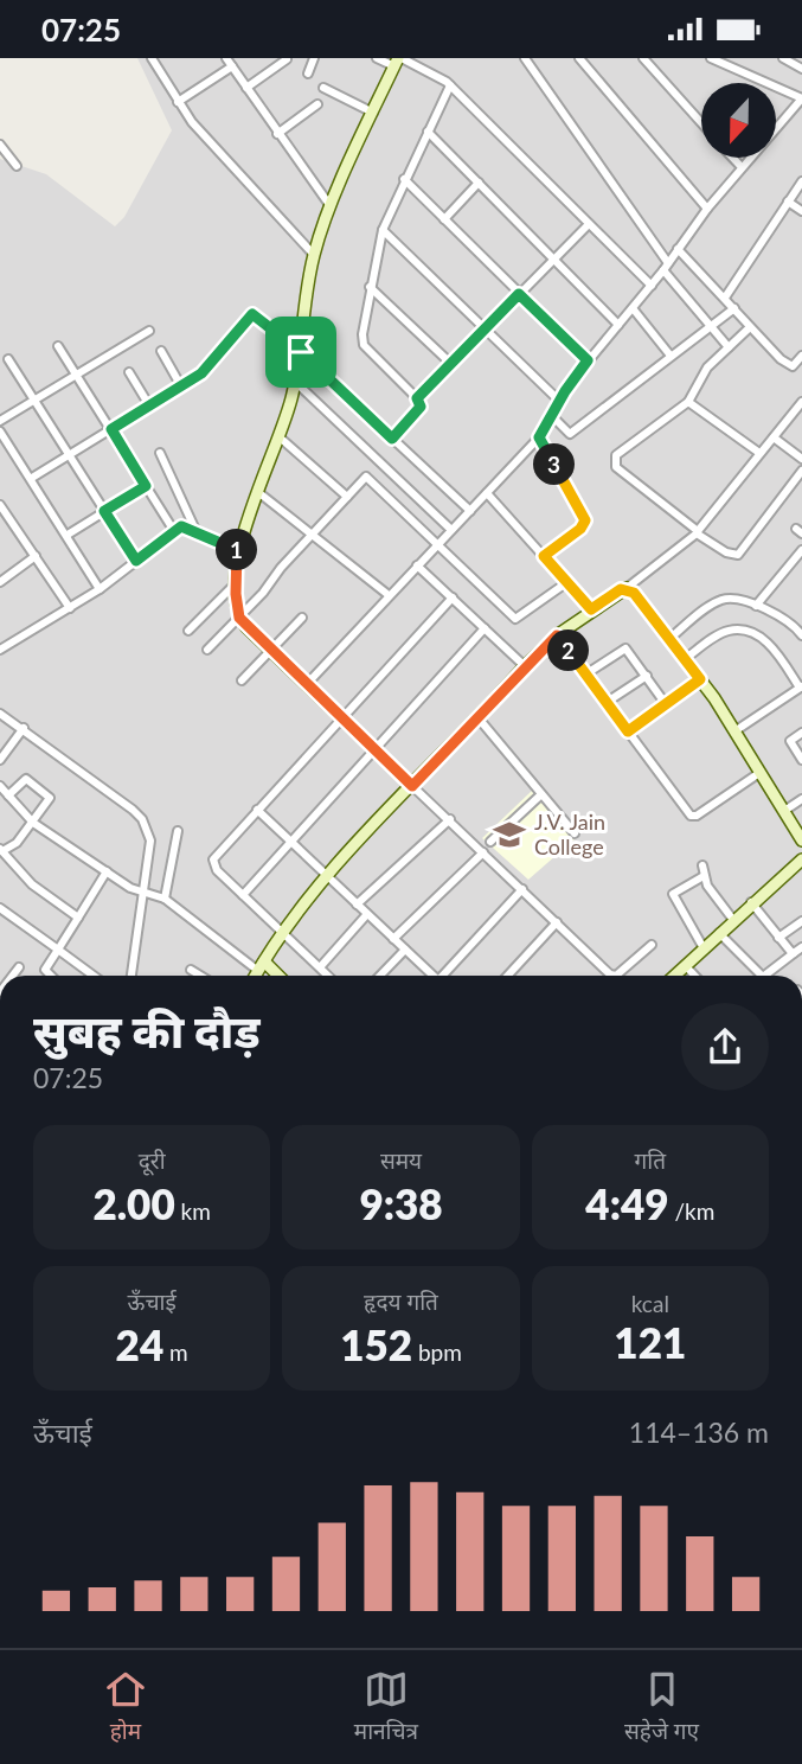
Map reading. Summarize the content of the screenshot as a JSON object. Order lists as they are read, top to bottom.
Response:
{
  "places": {
    "school or university": ["J.V. Jain College"]
  },
  "north": "bottom",
  "page": {
    "status": "07:25",
    "pins": ["3", "1", "2"],
    "heading": ["सुबह की दौड़", "07:25"],
    "stats": [
      ["दूरी", "2.00 km"],
      ["समय", "9:38"],
      ["गति", "4:49 /km"],
      ["ऊँचाई", "24 m"],
      ["हृदय गति", "152 bpm"],
      ["kcal", "121"]
    ],
    "chart": ["ऊँचाई", "114–136 m"],
    "tabs": ["होम", "मानचित्र", "सहेजे गए"]
  }
}
